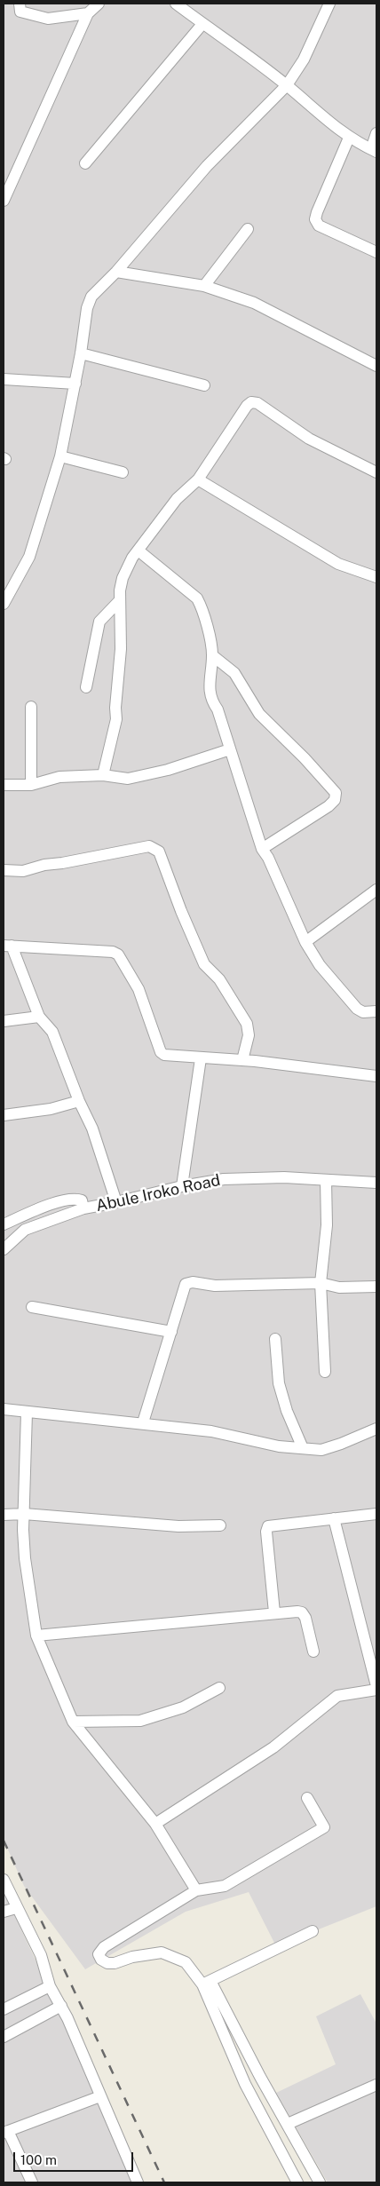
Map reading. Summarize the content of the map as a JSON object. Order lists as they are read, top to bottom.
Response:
{
  "streets": {
    "street": ["Abule Iroko Road"]
  },
  "scale_bar": "100 m"
}
